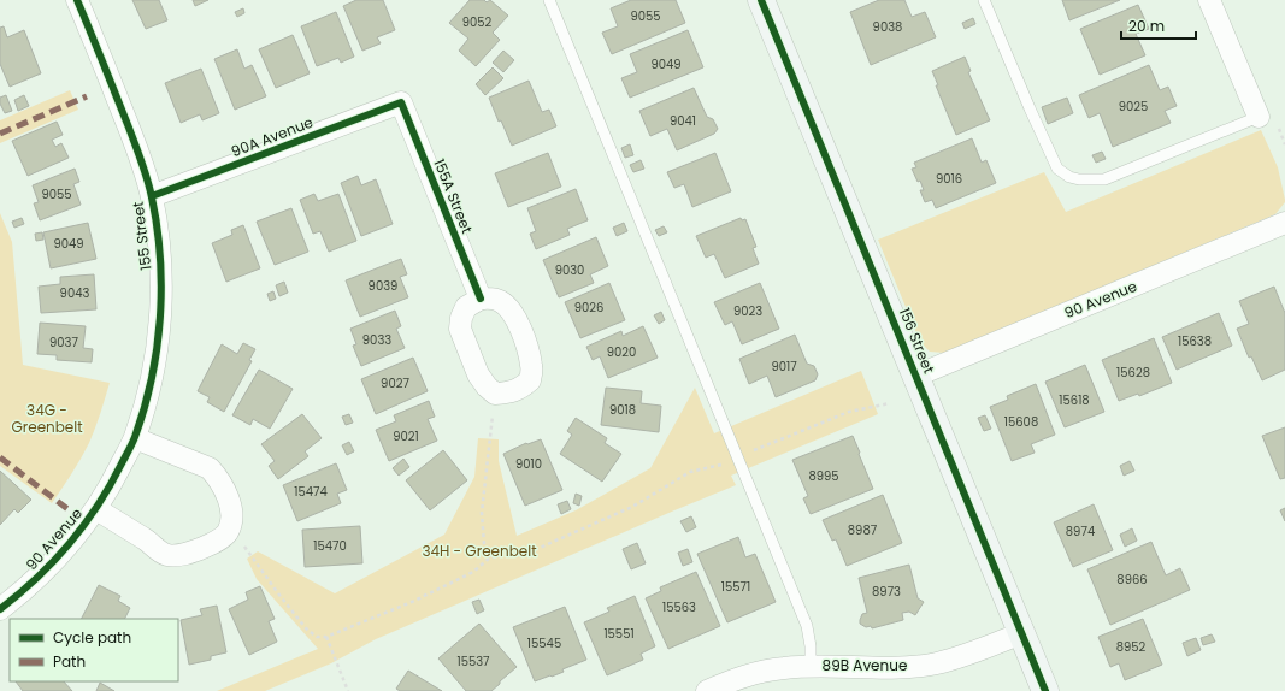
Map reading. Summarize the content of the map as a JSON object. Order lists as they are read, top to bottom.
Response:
{
  "streets": {
    "main road": ["156 Street"],
    "street": [
      "90A Avenue",
      "155A Street",
      "155 Street",
      "90 Avenue",
      "89B Avenue"
    ]
  },
  "crossings": [
    ["90A Avenue", "155A Street"],
    ["90A Avenue", "155 Street"],
    ["155 Street", "90 Avenue"],
    ["90 Avenue", "156 Street"],
    ["156 Street", "89B Avenue"]
  ],
  "parks": ["34G - Greenbelt", "34H - Greenbelt"],
  "house_numbers": [
    "9055",
    "9052",
    "9038",
    "9049",
    "9025",
    "9041",
    "9016",
    "9055",
    "9049",
    "9030",
    "9039",
    "9043",
    "9026",
    "9023",
    "9033",
    "15638",
    "9037",
    "9020",
    "9017",
    "15628",
    "9027",
    "15618",
    "9018",
    "15608",
    "9021",
    "9010",
    "8995",
    "15474",
    "8987",
    "8974",
    "15470",
    "8966",
    "15571",
    "8973",
    "15563",
    "15551",
    "15545",
    "8952",
    "15537"
  ],
  "legend": ["Cycle path", "Path"],
  "scale_bar": "20 m"
}
